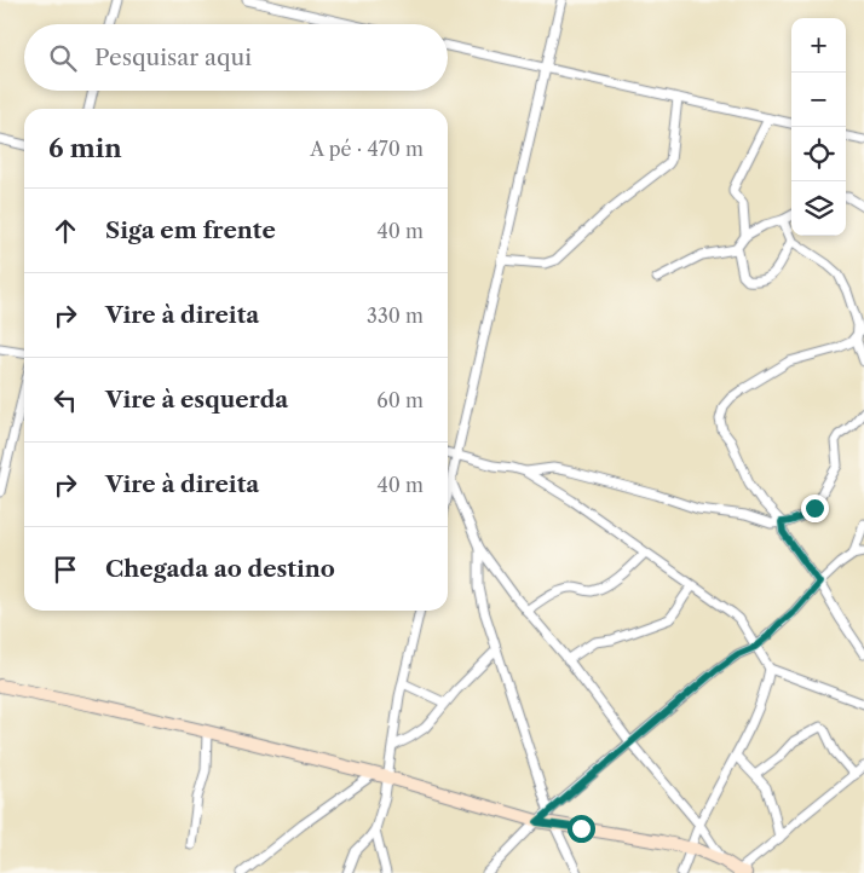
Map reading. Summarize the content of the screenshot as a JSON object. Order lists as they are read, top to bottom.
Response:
{
  "page": {
    "map_buttons": ["+", "−"],
    "search": "Pesquisar aqui",
    "heading": ["6 min", "A pé · 470 m"],
    "list": [
      ["Siga em frente", "40 m"],
      ["Vire à direita", "330 m"],
      ["Vire à esquerda", "60 m"],
      ["Vire à direita", "40 m"],
      "Chegada ao destino"
    ]
  }
}
